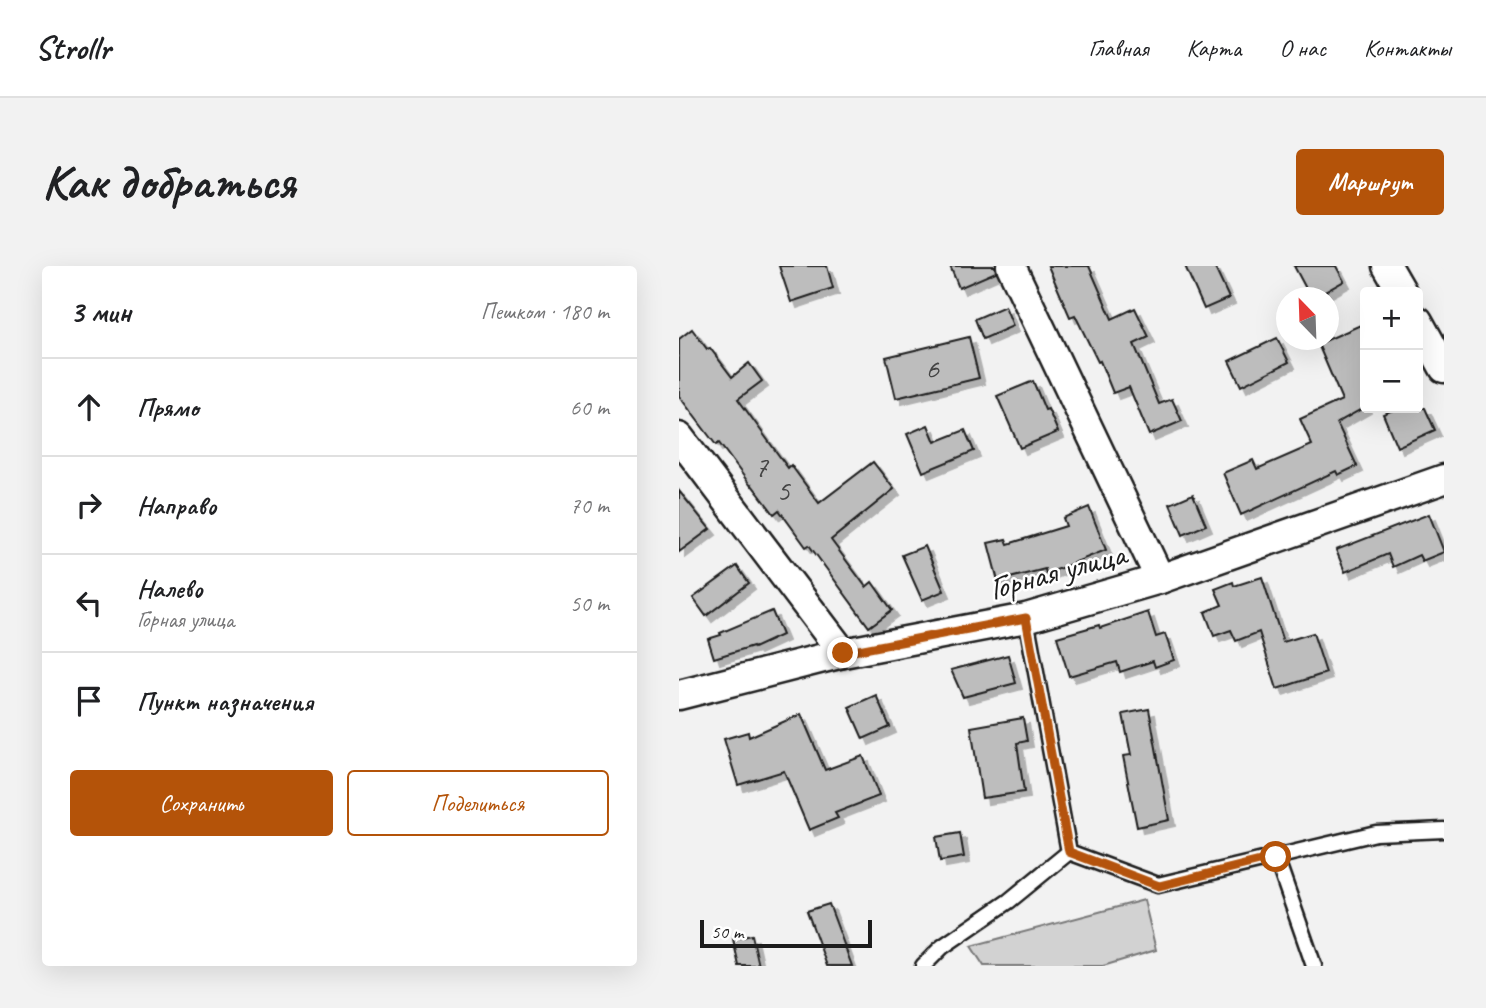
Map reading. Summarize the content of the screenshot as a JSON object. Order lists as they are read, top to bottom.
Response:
{
  "streets": {
    "street": ["Горная улица"]
  },
  "house_numbers": ["6", "7", "5"],
  "scale_bar": "50 m",
  "north": "top left",
  "page": {
    "header": "Strollr",
    "nav": [
      "Главная",
      "Карта",
      "О нас",
      "Контакты"
    ],
    "buttons": [
      "Маршрут",
      ["Сохранить", "Поделиться"]
    ],
    "title": "Как добраться",
    "heading": ["3 мин", "Пешком · 180 m"],
    "map_buttons": ["+", "−"],
    "list": [
      ["Прямо", "60 m"],
      ["Направо", "70 m"],
      ["Налево", "Горная улица", "50 m"],
      "Пункт назначения"
    ],
    "scale": "50 m"
  }
}
